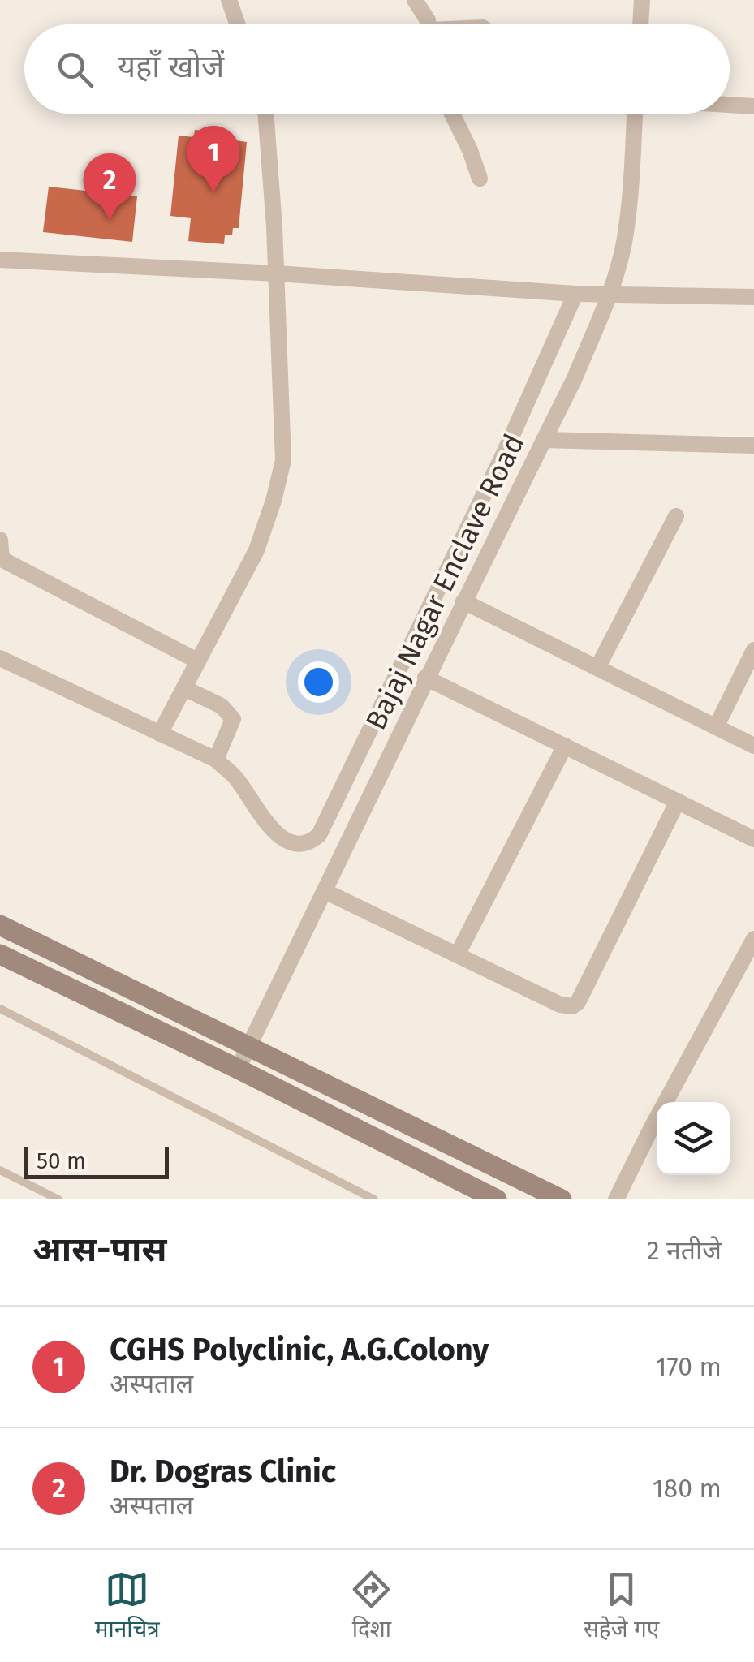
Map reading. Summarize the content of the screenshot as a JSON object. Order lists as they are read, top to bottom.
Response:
{
  "streets": {
    "street": ["Bajaj Nagar Enclave Road"]
  },
  "scale_bar": "50 m",
  "page": {
    "search": "यहाँ खोजें",
    "pins": ["1", "2"],
    "scale": "50 m",
    "heading": ["आस-पास", "2 नतीजे"],
    "list": [
      {
        "mark": "1",
        "name": "CGHS Polyclinic, A.G.Colony",
        "note": "अस्पताल",
        "value": "170 m"
      },
      {
        "mark": "2",
        "name": "Dr. Dogras Clinic",
        "note": "अस्पताल",
        "value": "180 m"
      }
    ],
    "nav": ["मानचित्र", "दिशा", "सहेजे गए"]
  }
}
